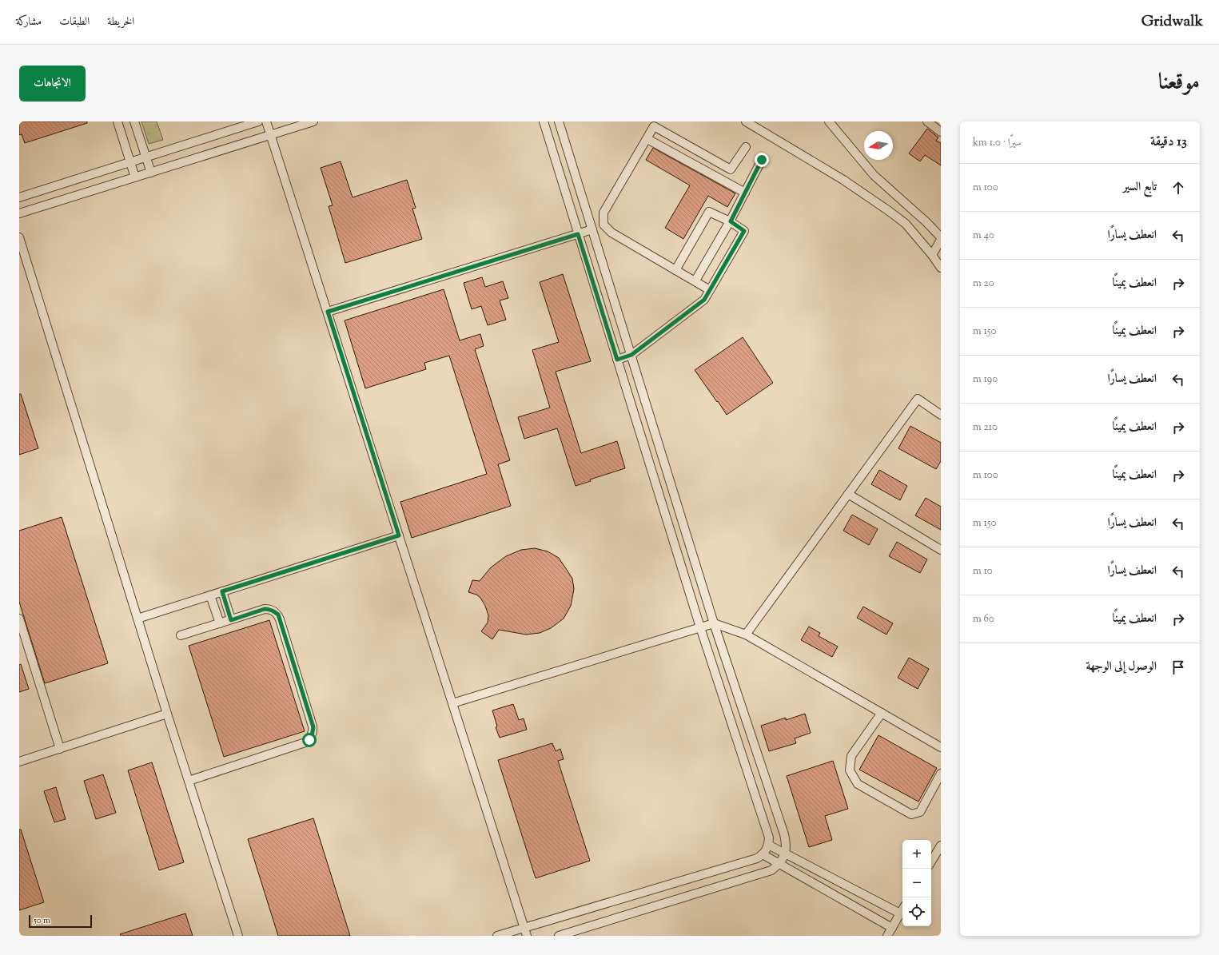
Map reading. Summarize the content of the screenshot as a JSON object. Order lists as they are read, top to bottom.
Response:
{
  "scale_bar": "50 m",
  "north": "left",
  "page": {
    "header": "Gridwalk",
    "nav": ["الخريطة", "الطبقات", "مشاركة"],
    "title": "موقعنا",
    "buttons": "الاتجاهات",
    "heading": ["13 دقيقة", "سيرًا · 1.0 km"],
    "list": [
      ["تابع السير", "100 m"],
      ["انعطف يسارًا", "40 m"],
      ["انعطف يمينًا", "20 m"],
      ["انعطف يمينًا", "150 m"],
      ["انعطف يسارًا", "190 m"],
      ["انعطف يمينًا", "210 m"],
      ["انعطف يمينًا", "100 m"],
      ["انعطف يسارًا", "150 m"],
      ["انعطف يسارًا", "10 m"],
      ["انعطف يمينًا", "60 m"],
      "الوصول إلى الوجهة"
    ],
    "map_buttons": ["+", "−"],
    "scale": "50 m"
  }
}
